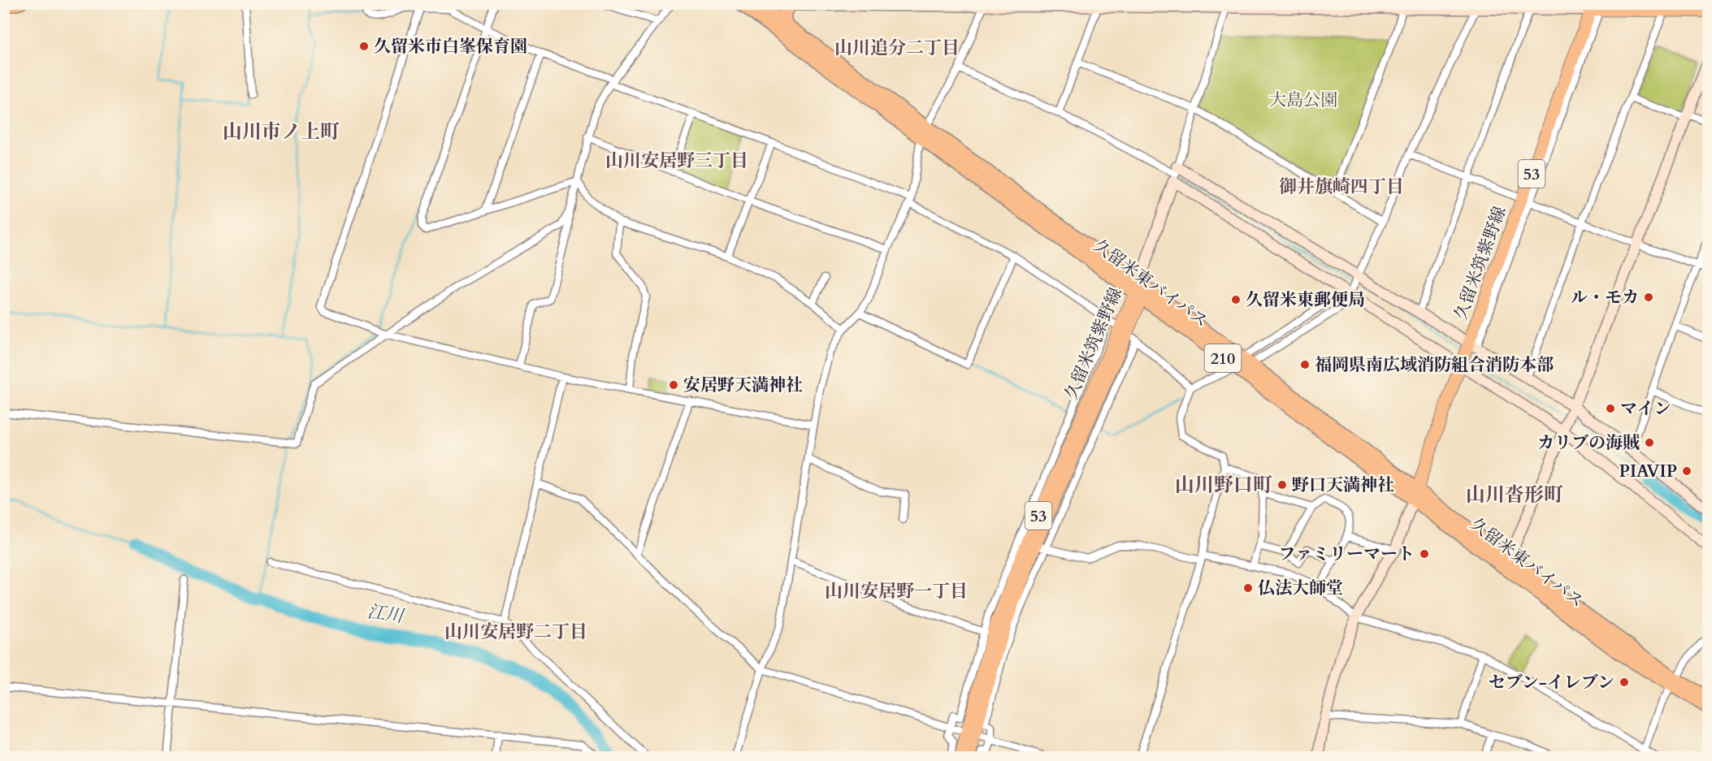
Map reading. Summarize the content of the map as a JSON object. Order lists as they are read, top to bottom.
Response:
{
  "streets": {
    "highway": ["久留米東バイパス", "210"],
    "main road": ["53", "久留米筑紫野線"]
  },
  "crossings": [
    ["久留米筑紫野線", "久留米東バイパス"]
  ],
  "districts": [
    "山川追分二丁目",
    "山川市ノ上町",
    "山川安居野三丁目",
    "御井旗崎四丁目",
    "山川野口町",
    "山川沓形町",
    "山川安居野一丁目",
    "山川安居野二丁目"
  ],
  "water": ["江川"],
  "parks": ["大島公園"],
  "places": [
    "久留米市白峯保育園",
    "ル・モカ",
    "久留米東郵便局",
    "福岡県南広域消防組合消防本部",
    "安居野天満神社",
    "マイン",
    "カリブの海賊",
    "PIAVIP",
    "野口天満神社",
    "ファミリーマート",
    "仏法大師堂",
    "セブン-イレブン"
  ]
}
